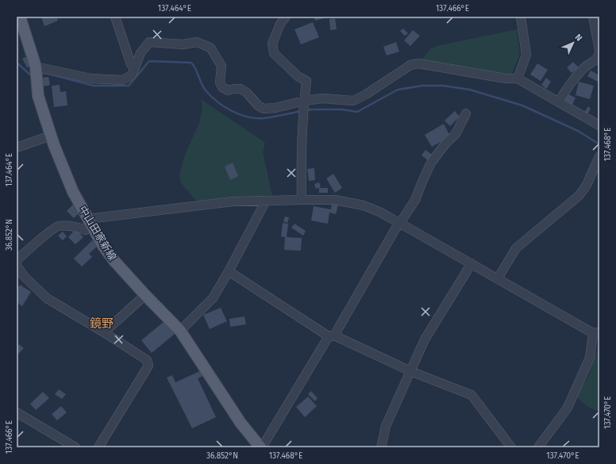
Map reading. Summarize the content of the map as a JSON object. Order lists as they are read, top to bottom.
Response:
{
  "streets": {
    "main road": ["中山田家新線"]
  },
  "districts": ["鏡野"],
  "north": "top right",
  "coordinates": [
    "137.464°E",
    "137.466°E",
    "137.468°E",
    "36.852°N",
    "137.470°E"
  ]
}
